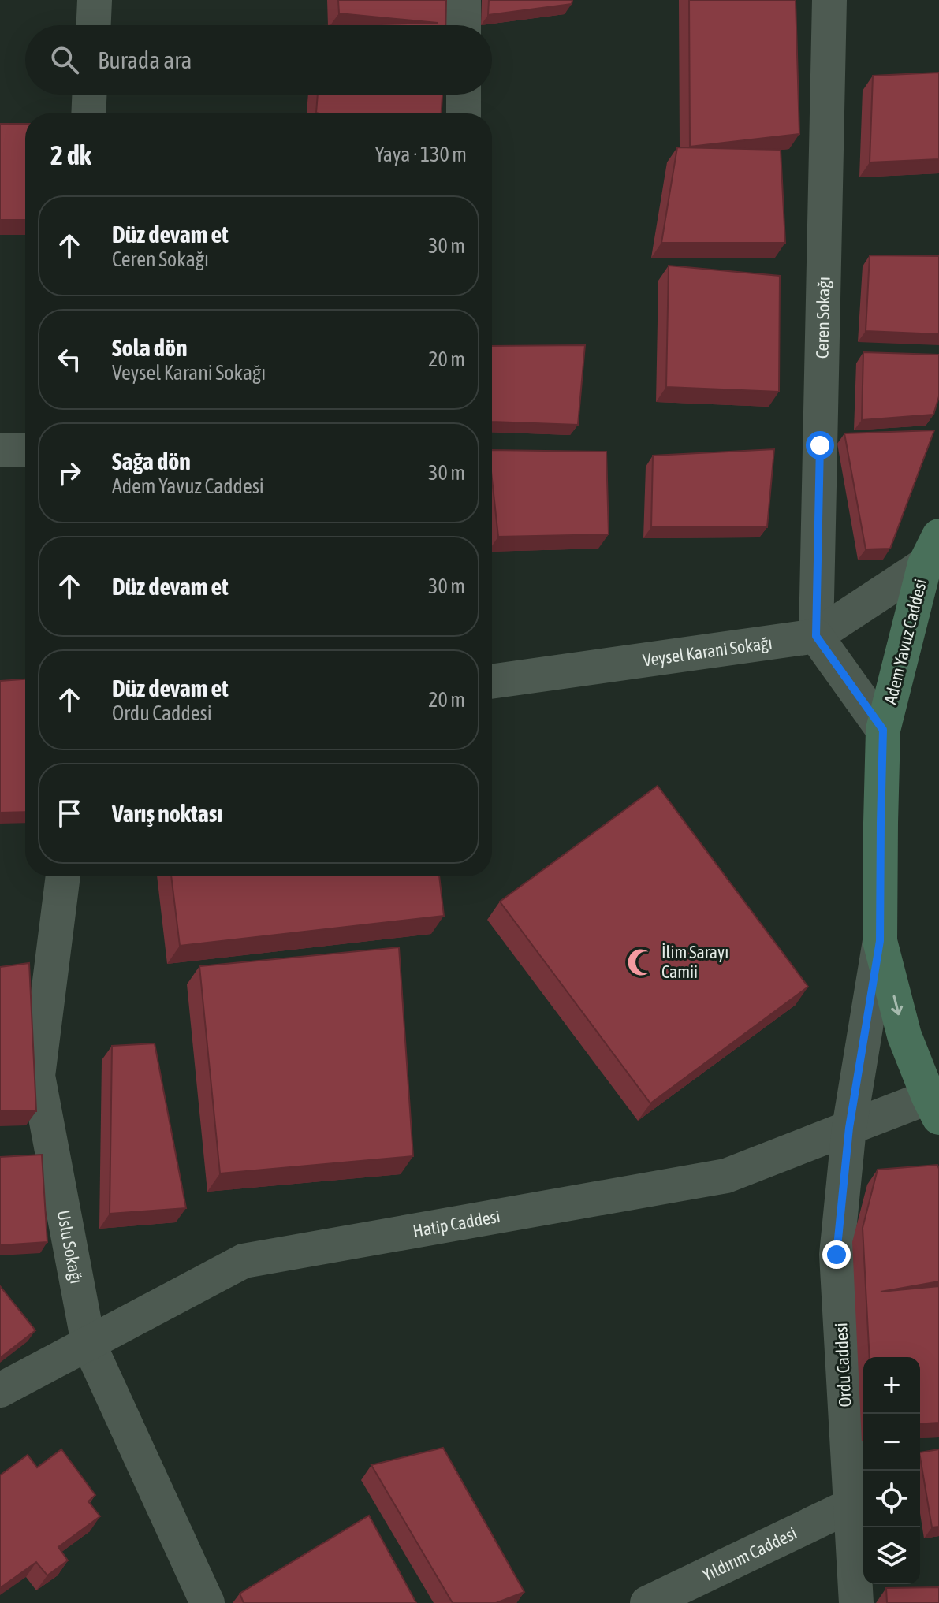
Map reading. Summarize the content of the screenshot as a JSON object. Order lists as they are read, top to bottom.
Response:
{
  "streets": {
    "main road": ["Adem Yavuz Caddesi"],
    "street": [
      "Ceren Sokağı",
      "Veysel Karani Sokağı",
      "Hatip Caddesi",
      "Uslu Sokağı",
      "Ordu Caddesi",
      "Yıldırım Caddesi"
    ]
  },
  "crossings": [
    ["Ceren Sokağı", "Veysel Karani Sokağı"],
    ["Adem Yavuz Caddesi", "Hatip Caddesi"],
    ["Adem Yavuz Caddesi", "Ordu Caddesi"],
    ["Hatip Caddesi", "Uslu Sokağı"],
    ["Hatip Caddesi", "Ordu Caddesi"],
    ["Ordu Caddesi", "Yıldırım Caddesi"]
  ],
  "places": {
    "mosque": ["İlim Sarayı Camii"]
  },
  "page": {
    "search": "Burada ara",
    "heading": ["2 dk", "Yaya · 130 m"],
    "list": [
      ["Düz devam et", "Ceren Sokağı", "30 m"],
      ["Sola dön", "Veysel Karani Sokağı", "20 m"],
      ["Sağa dön", "Adem Yavuz Caddesi", "30 m"],
      ["Düz devam et", "30 m"],
      ["Düz devam et", "Ordu Caddesi", "20 m"],
      "Varış noktası"
    ],
    "map_buttons": ["+", "−"]
  }
}
